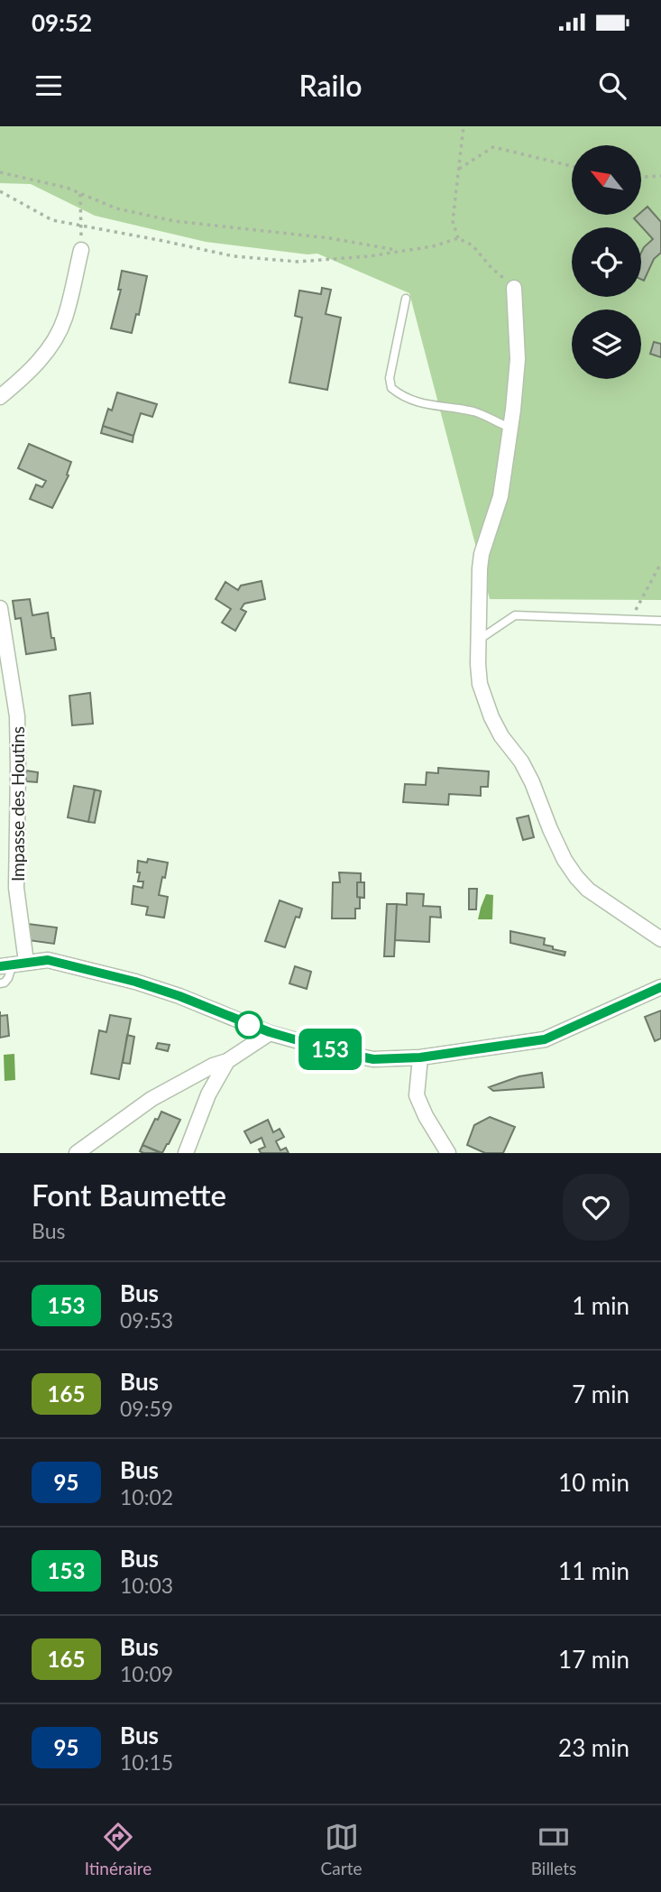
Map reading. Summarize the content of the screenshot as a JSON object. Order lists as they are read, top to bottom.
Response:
{
  "streets": {
    "street": ["Impasse des Houtins"]
  },
  "lines": ["bus line 153"],
  "north": "top left",
  "page": {
    "status": "09:52",
    "header": "Railo",
    "on_map": "153",
    "heading": ["Font Baumette", "Bus"],
    "list": [
      {
        "mark": "153",
        "name": "Bus",
        "note": "09:53",
        "value": "1 min"
      },
      {
        "mark": "165",
        "name": "Bus",
        "note": "09:59",
        "value": "7 min"
      },
      {
        "mark": "95",
        "name": "Bus",
        "note": "10:02",
        "value": "10 min"
      },
      {
        "mark": "153",
        "name": "Bus",
        "note": "10:03",
        "value": "11 min"
      },
      {
        "mark": "165",
        "name": "Bus",
        "note": "10:09",
        "value": "17 min"
      },
      {
        "mark": "95",
        "name": "Bus",
        "note": "10:15",
        "value": "23 min"
      }
    ],
    "tabs": ["Itinéraire", "Carte", "Billets"]
  }
}
